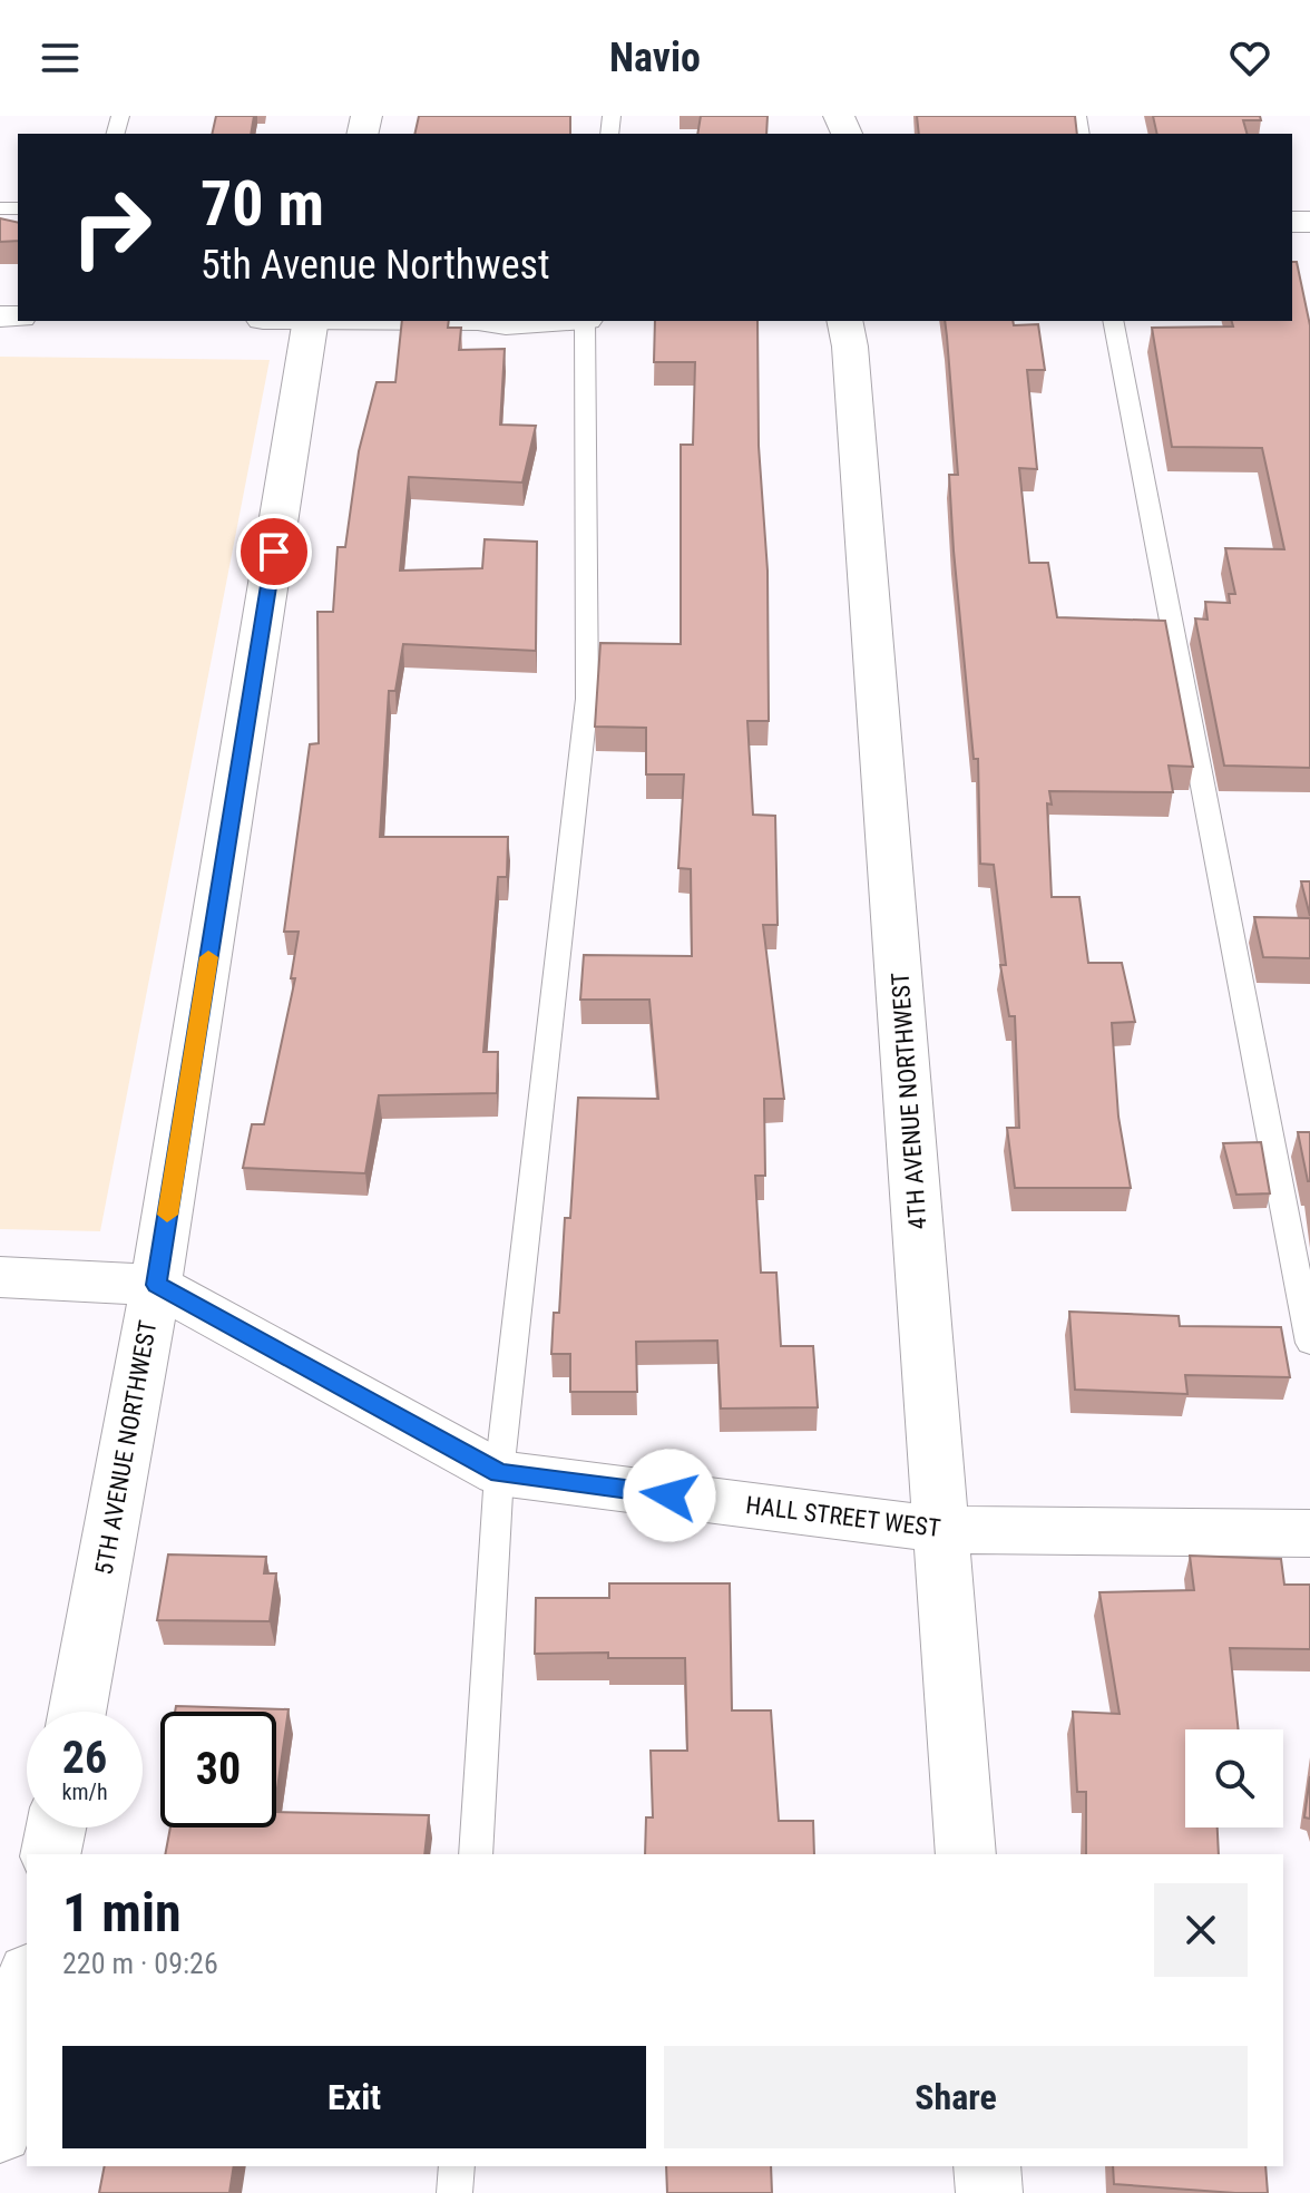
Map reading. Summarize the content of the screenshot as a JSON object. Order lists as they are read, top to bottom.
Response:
{
  "streets": {
    "street": ["4TH AVENUE NORTHWEST", "5TH AVENUE NORTHWEST", "HALL STREET WEST"]
  },
  "crossings": [
    ["4TH AVENUE NORTHWEST", "HALL STREET WEST"],
    ["5TH AVENUE NORTHWEST", "HALL STREET WEST"]
  ],
  "page": {
    "header": "Navio",
    "turn": ["70 m", "5th Avenue Northwest"],
    "speed": "26 km/h",
    "limit": "30",
    "heading": ["1 min", "220 m · 09:26"],
    "buttons": ["Exit", "Share"]
  }
}
